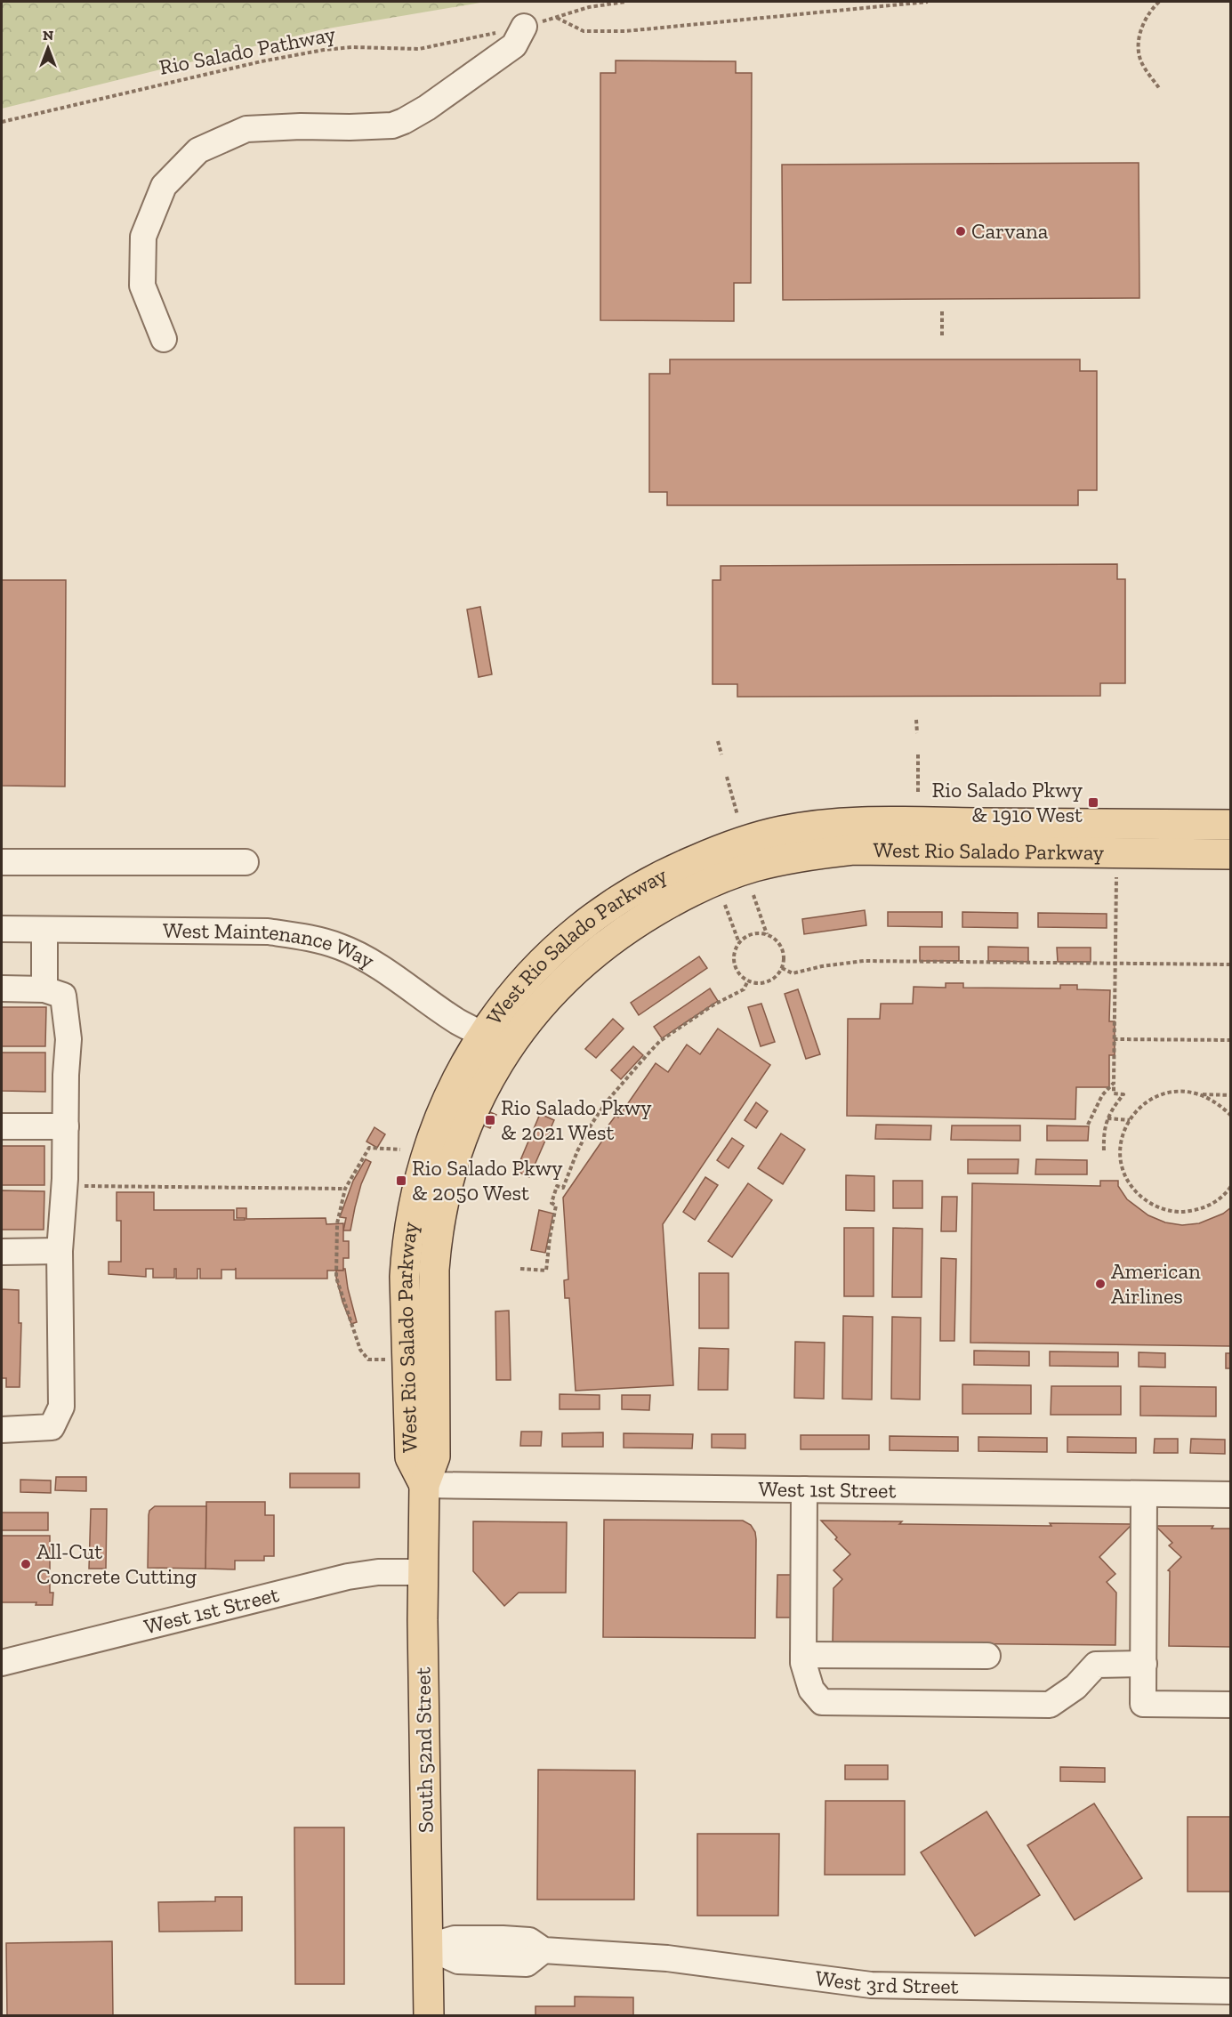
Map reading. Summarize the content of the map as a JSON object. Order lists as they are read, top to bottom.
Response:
{
  "streets": {
    "main road": ["West Rio Salado Parkway", "South 52nd Street"],
    "street": ["West Maintenance Way", "West 1st Street", "West 3rd Street"],
    "path": ["Rio Salado Pathway"]
  },
  "crossings": [
    ["West Rio Salado Parkway", "West Maintenance Way"],
    ["West Rio Salado Parkway", "West 1st Street"],
    ["West Rio Salado Parkway", "South 52nd Street"],
    ["West 1st Street", "South 52nd Street"],
    ["South 52nd Street", "West 3rd Street"]
  ],
  "places": {
    "other": ["Carvana", "American Airlines", "All-Cut Concrete Cutting"],
    "transit": ["Rio Salado Pkwy & 1910 West", "Rio Salado Pkwy & 2021 West", "Rio Salado Pkwy & 2050 West"]
  },
  "north": "top"
}
